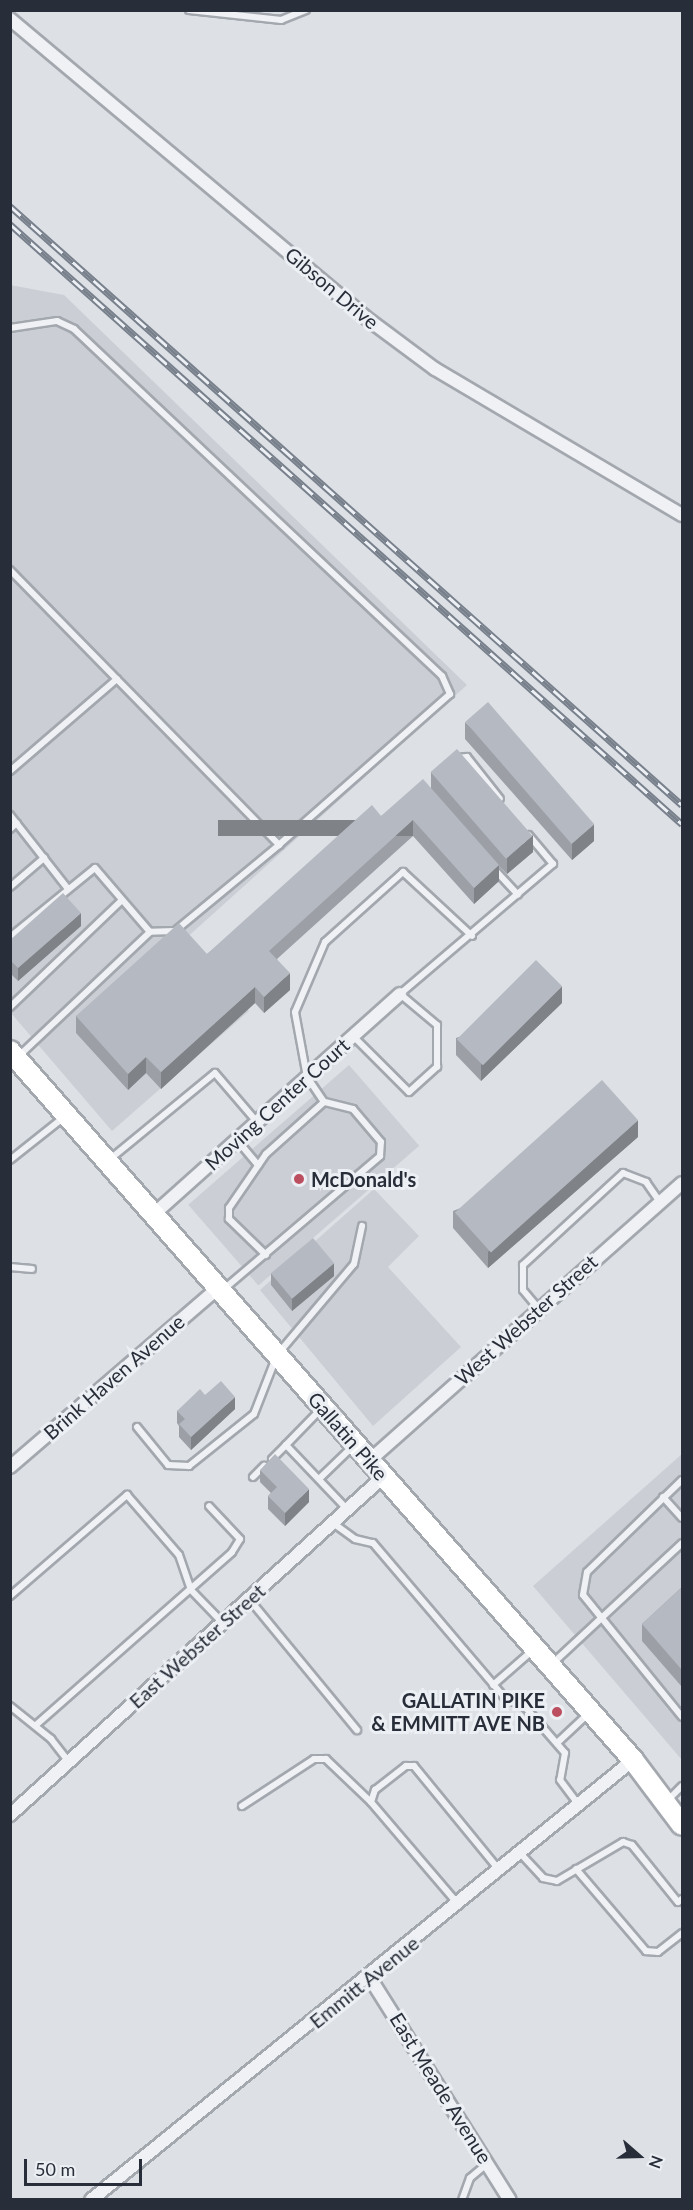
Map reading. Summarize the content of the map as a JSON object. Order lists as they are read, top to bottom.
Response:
{
  "streets": {
    "main road": ["Gallatin Pike"],
    "street": [
      "Gibson Drive",
      "Moving Center Court",
      "West Webster Street",
      "Brink Haven Avenue",
      "East Webster Street",
      "Emmitt Avenue",
      "East Meade Avenue"
    ]
  },
  "crossings": [
    ["Moving Center Court", "Gallatin Pike"],
    ["West Webster Street", "Gallatin Pike"],
    ["Brink Haven Avenue", "Gallatin Pike"],
    ["Gallatin Pike", "East Webster Street"],
    ["Gallatin Pike", "Emmitt Avenue"],
    ["Emmitt Avenue", "East Meade Avenue"]
  ],
  "places": ["McDonald's", "GALLATIN PIKE & EMMITT AVE NB"],
  "scale_bar": "50 m",
  "north": "right"
}
